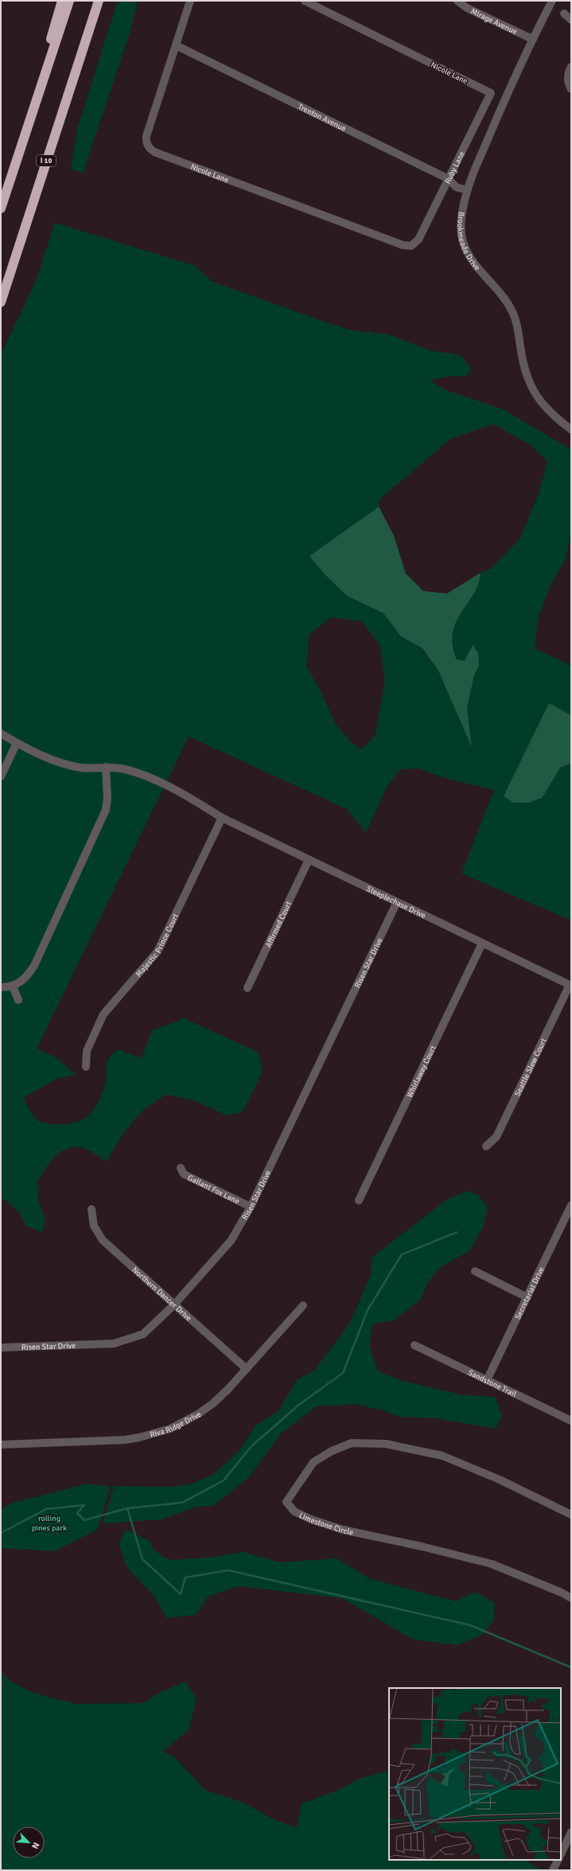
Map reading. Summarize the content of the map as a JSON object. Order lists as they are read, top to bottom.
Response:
{
  "streets": {
    "highway": ["I 10"],
    "street": [
      "Mirage Avenue",
      "Nicole Lane",
      "Trenton Avenue",
      "Ruby Lane",
      "Brookmeade Drive",
      "Steeplechase Drive",
      "Affirmed Court",
      "Majestic Prince Court",
      "Risen Star Drive",
      "Seattle Slew Court",
      "Whirlaway Court",
      "Gallant Fox Lane",
      "Secretariat Drive",
      "Northern Dancer Drive",
      "Sandstone Trail",
      "Riva Ridge Drive",
      "Limestone Circle"
    ]
  },
  "crossings": [
    ["Mirage Avenue", "Brookmeade Drive"],
    ["Nicole Lane", "Trenton Avenue"],
    ["Nicole Lane", "Ruby Lane"],
    ["Trenton Avenue", "Ruby Lane"],
    ["Trenton Avenue", "Brookmeade Drive"],
    ["Steeplechase Drive", "Affirmed Court"],
    ["Steeplechase Drive", "Majestic Prince Court"],
    ["Steeplechase Drive", "Risen Star Drive"],
    ["Steeplechase Drive", "Seattle Slew Court"],
    ["Steeplechase Drive", "Whirlaway Court"],
    ["Risen Star Drive", "Gallant Fox Lane"],
    ["Risen Star Drive", "Northern Dancer Drive"],
    ["Secretariat Drive", "Sandstone Trail"],
    ["Northern Dancer Drive", "Riva Ridge Drive"]
  ],
  "parks": ["rolling pines park"],
  "north": "bottom right"
}
